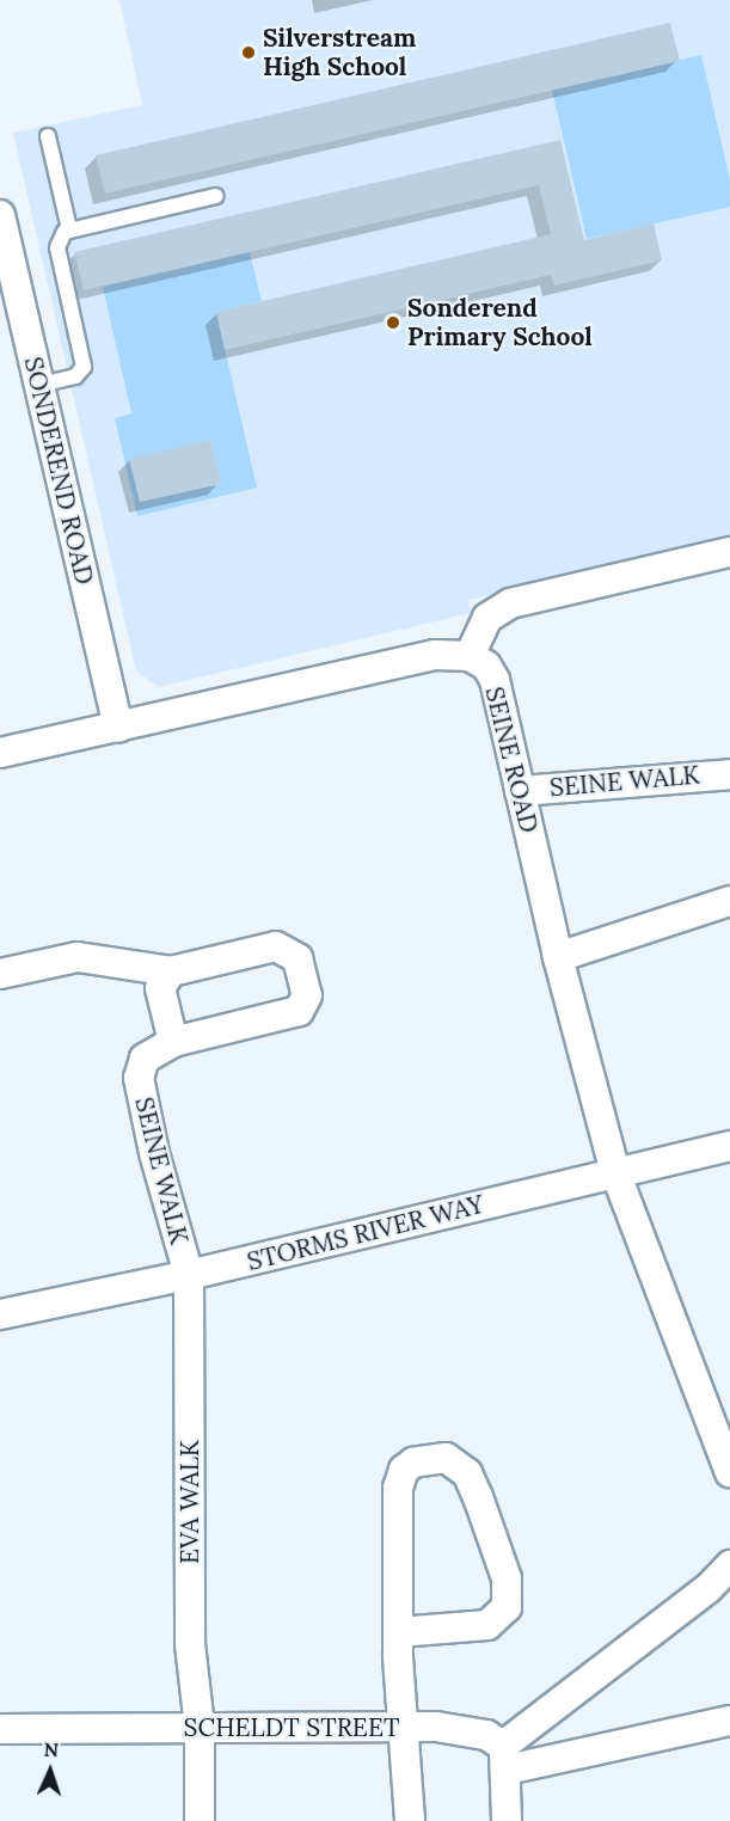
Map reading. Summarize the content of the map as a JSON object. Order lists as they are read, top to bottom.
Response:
{
  "streets": {
    "street": [
      "SONDEREND ROAD",
      "SEINE ROAD",
      "SEINE WALK",
      "STORMS RIVER WAY",
      "EVA WALK",
      "SCHELDT STREET"
    ]
  },
  "crossings": [
    ["SONDEREND ROAD", "SEINE ROAD"],
    ["SEINE ROAD", "SEINE WALK"],
    ["SEINE ROAD", "STORMS RIVER WAY"],
    ["SEINE WALK", "STORMS RIVER WAY"],
    ["SEINE WALK", "EVA WALK"],
    ["STORMS RIVER WAY", "EVA WALK"],
    ["EVA WALK", "SCHELDT STREET"]
  ],
  "places": ["Silverstream High School", "Sonderend Primary School"],
  "north": "top"
}
